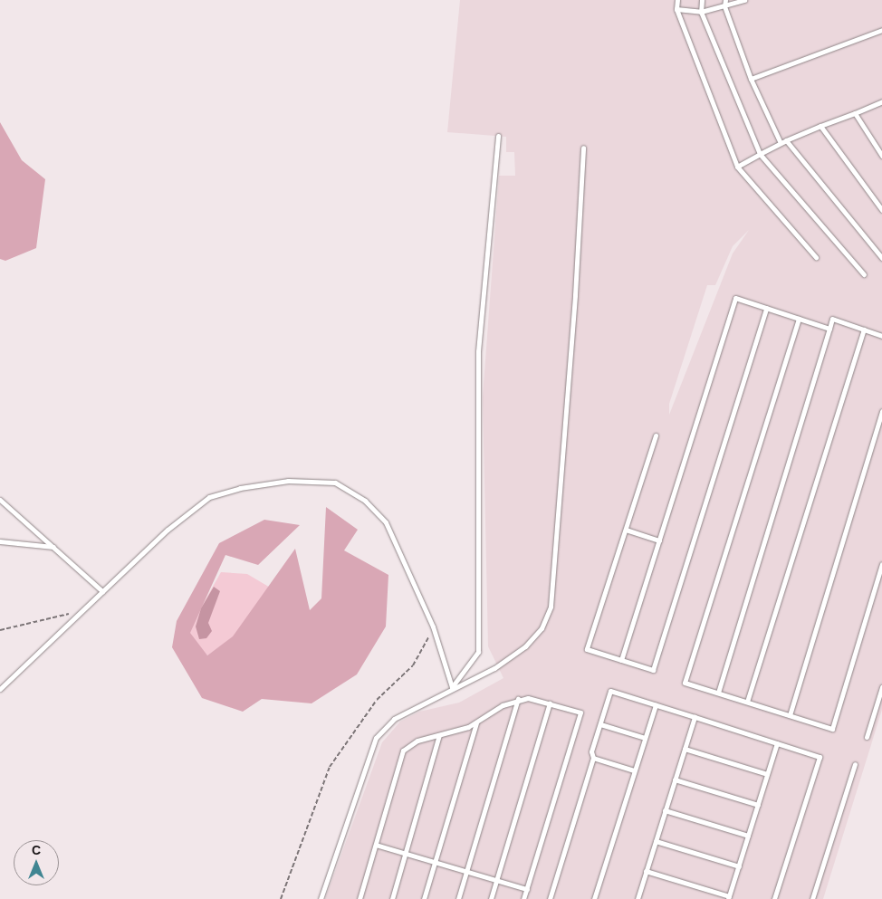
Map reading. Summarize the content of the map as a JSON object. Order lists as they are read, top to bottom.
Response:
{
  "north": "top"
}
